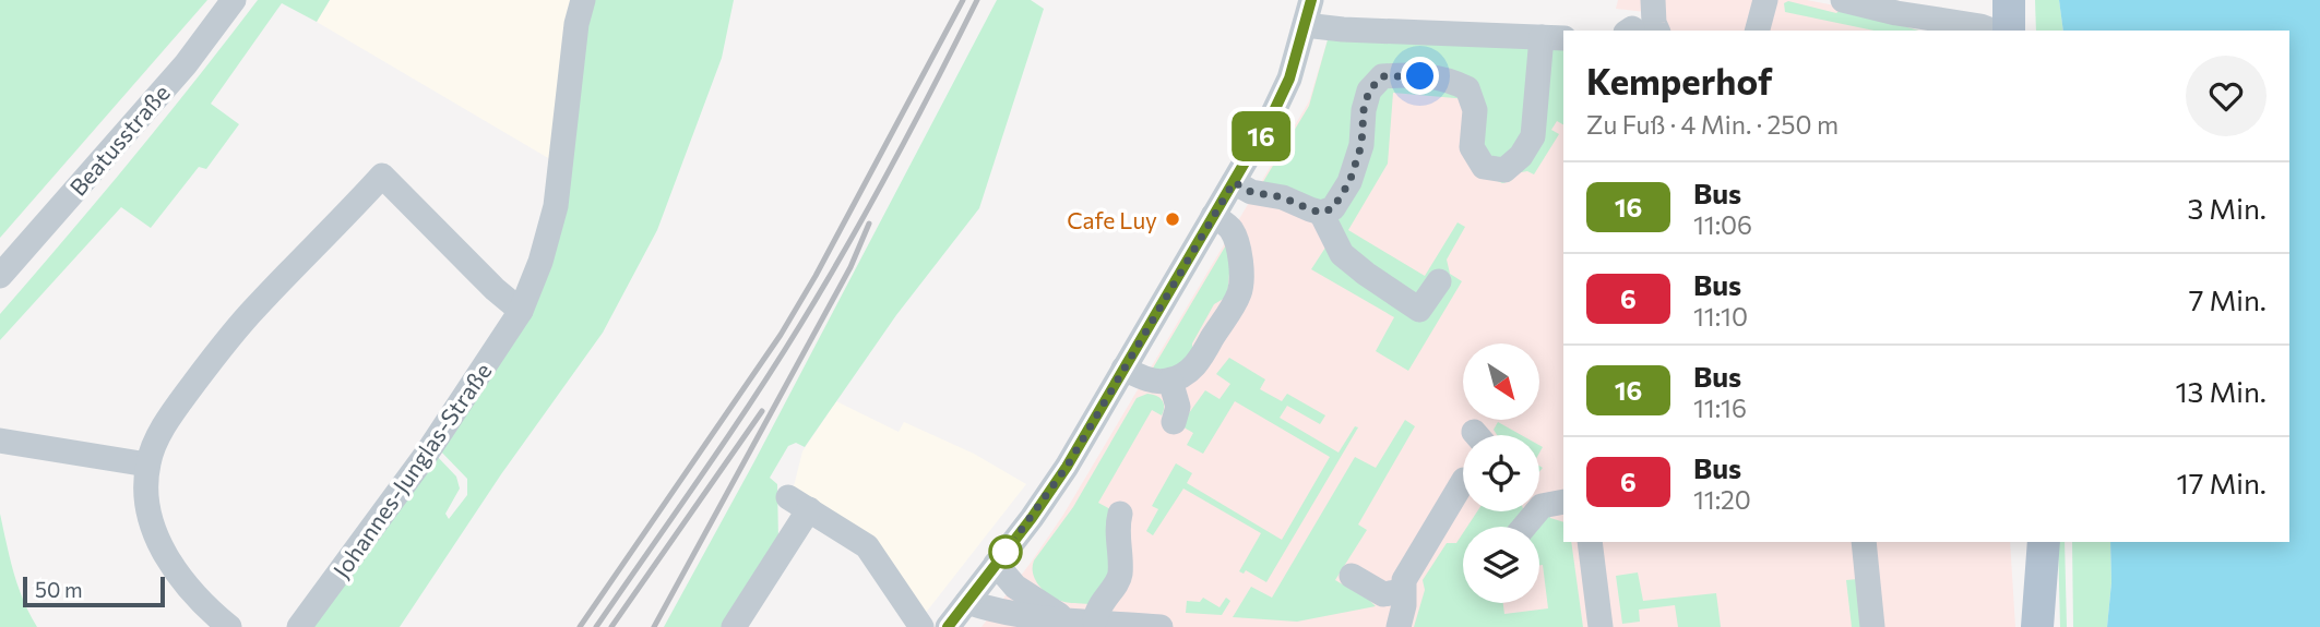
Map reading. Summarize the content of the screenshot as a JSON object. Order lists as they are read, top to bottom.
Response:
{
  "streets": {
    "street": ["Beatusstraße", "Johannes-Junglas-Straße"]
  },
  "places": ["Cafe Luy"],
  "lines": ["bus line 16"],
  "scale_bar": "50 m",
  "north": "bottom right",
  "page": {
    "on_map": "16",
    "heading": ["Kemperhof", "Zu Fuß · 4 Min. · 250 m"],
    "list": [
      {
        "mark": "16",
        "name": "Bus",
        "note": "11:06",
        "value": "3 Min."
      },
      {
        "mark": "6",
        "name": "Bus",
        "note": "11:10",
        "value": "7 Min."
      },
      {
        "mark": "16",
        "name": "Bus",
        "note": "11:16",
        "value": "13 Min."
      },
      {
        "mark": "6",
        "name": "Bus",
        "note": "11:20",
        "value": "17 Min."
      }
    ],
    "scale": "50 m"
  }
}
